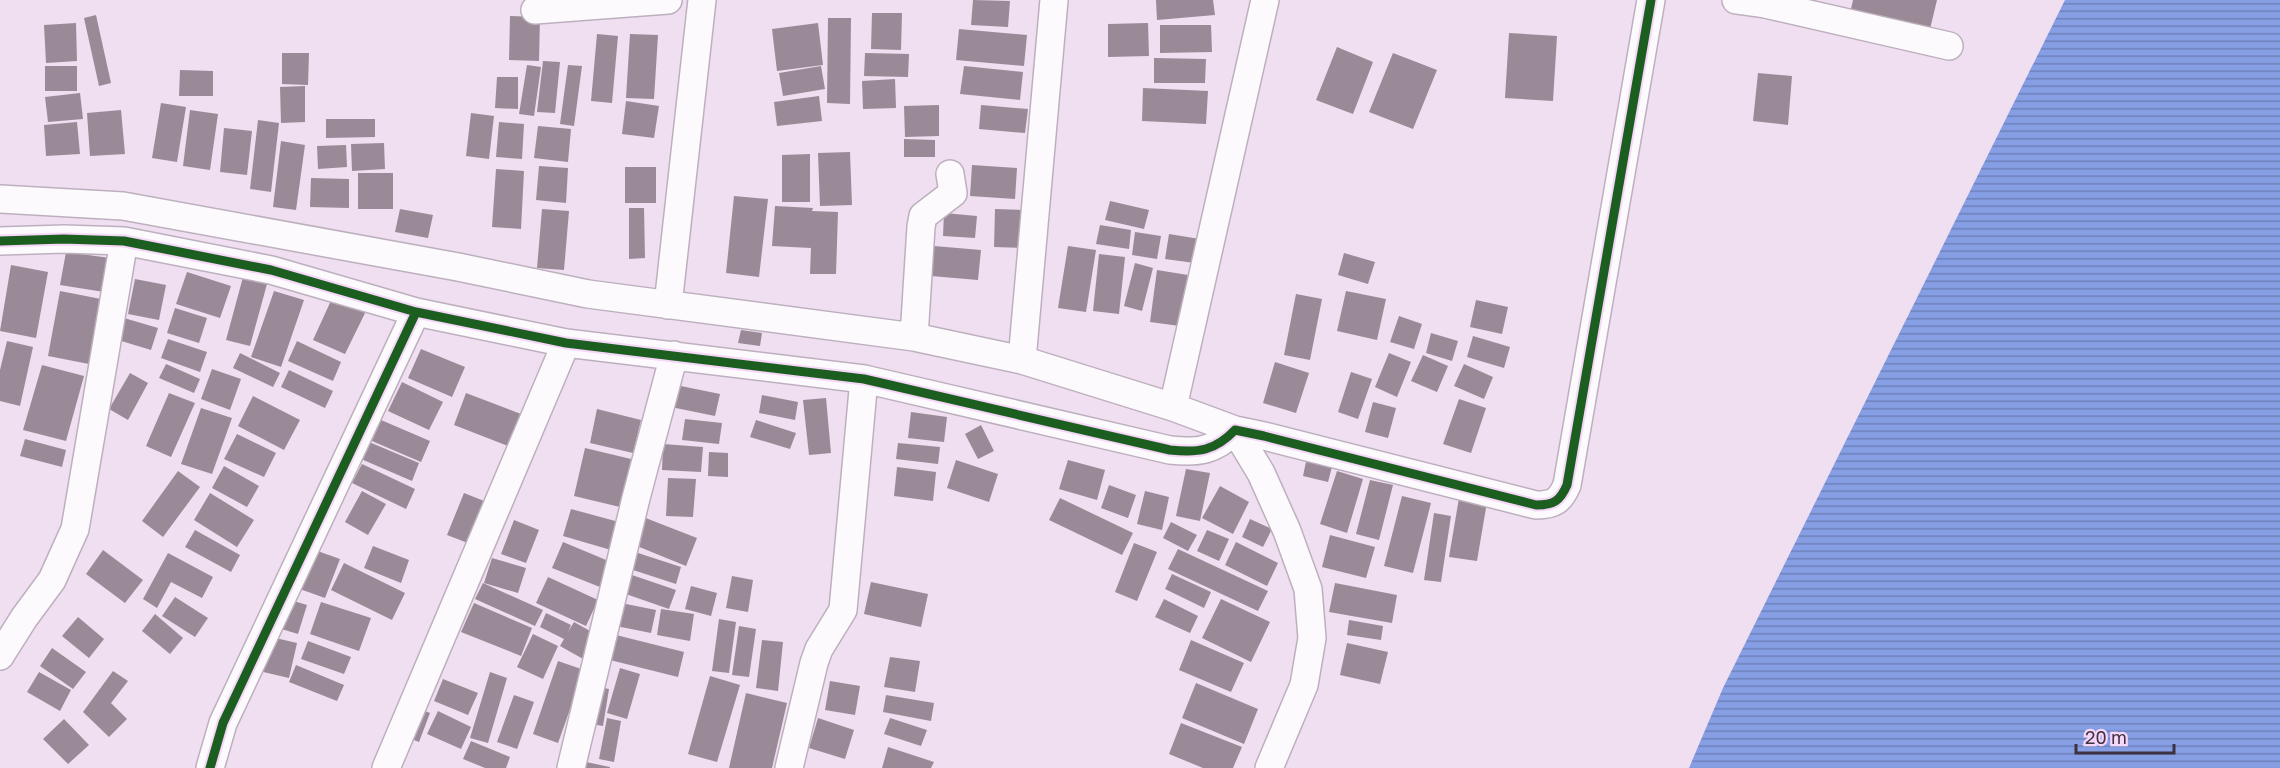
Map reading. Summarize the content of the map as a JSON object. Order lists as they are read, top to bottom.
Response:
{
  "scale_bar": "20 m"
}
